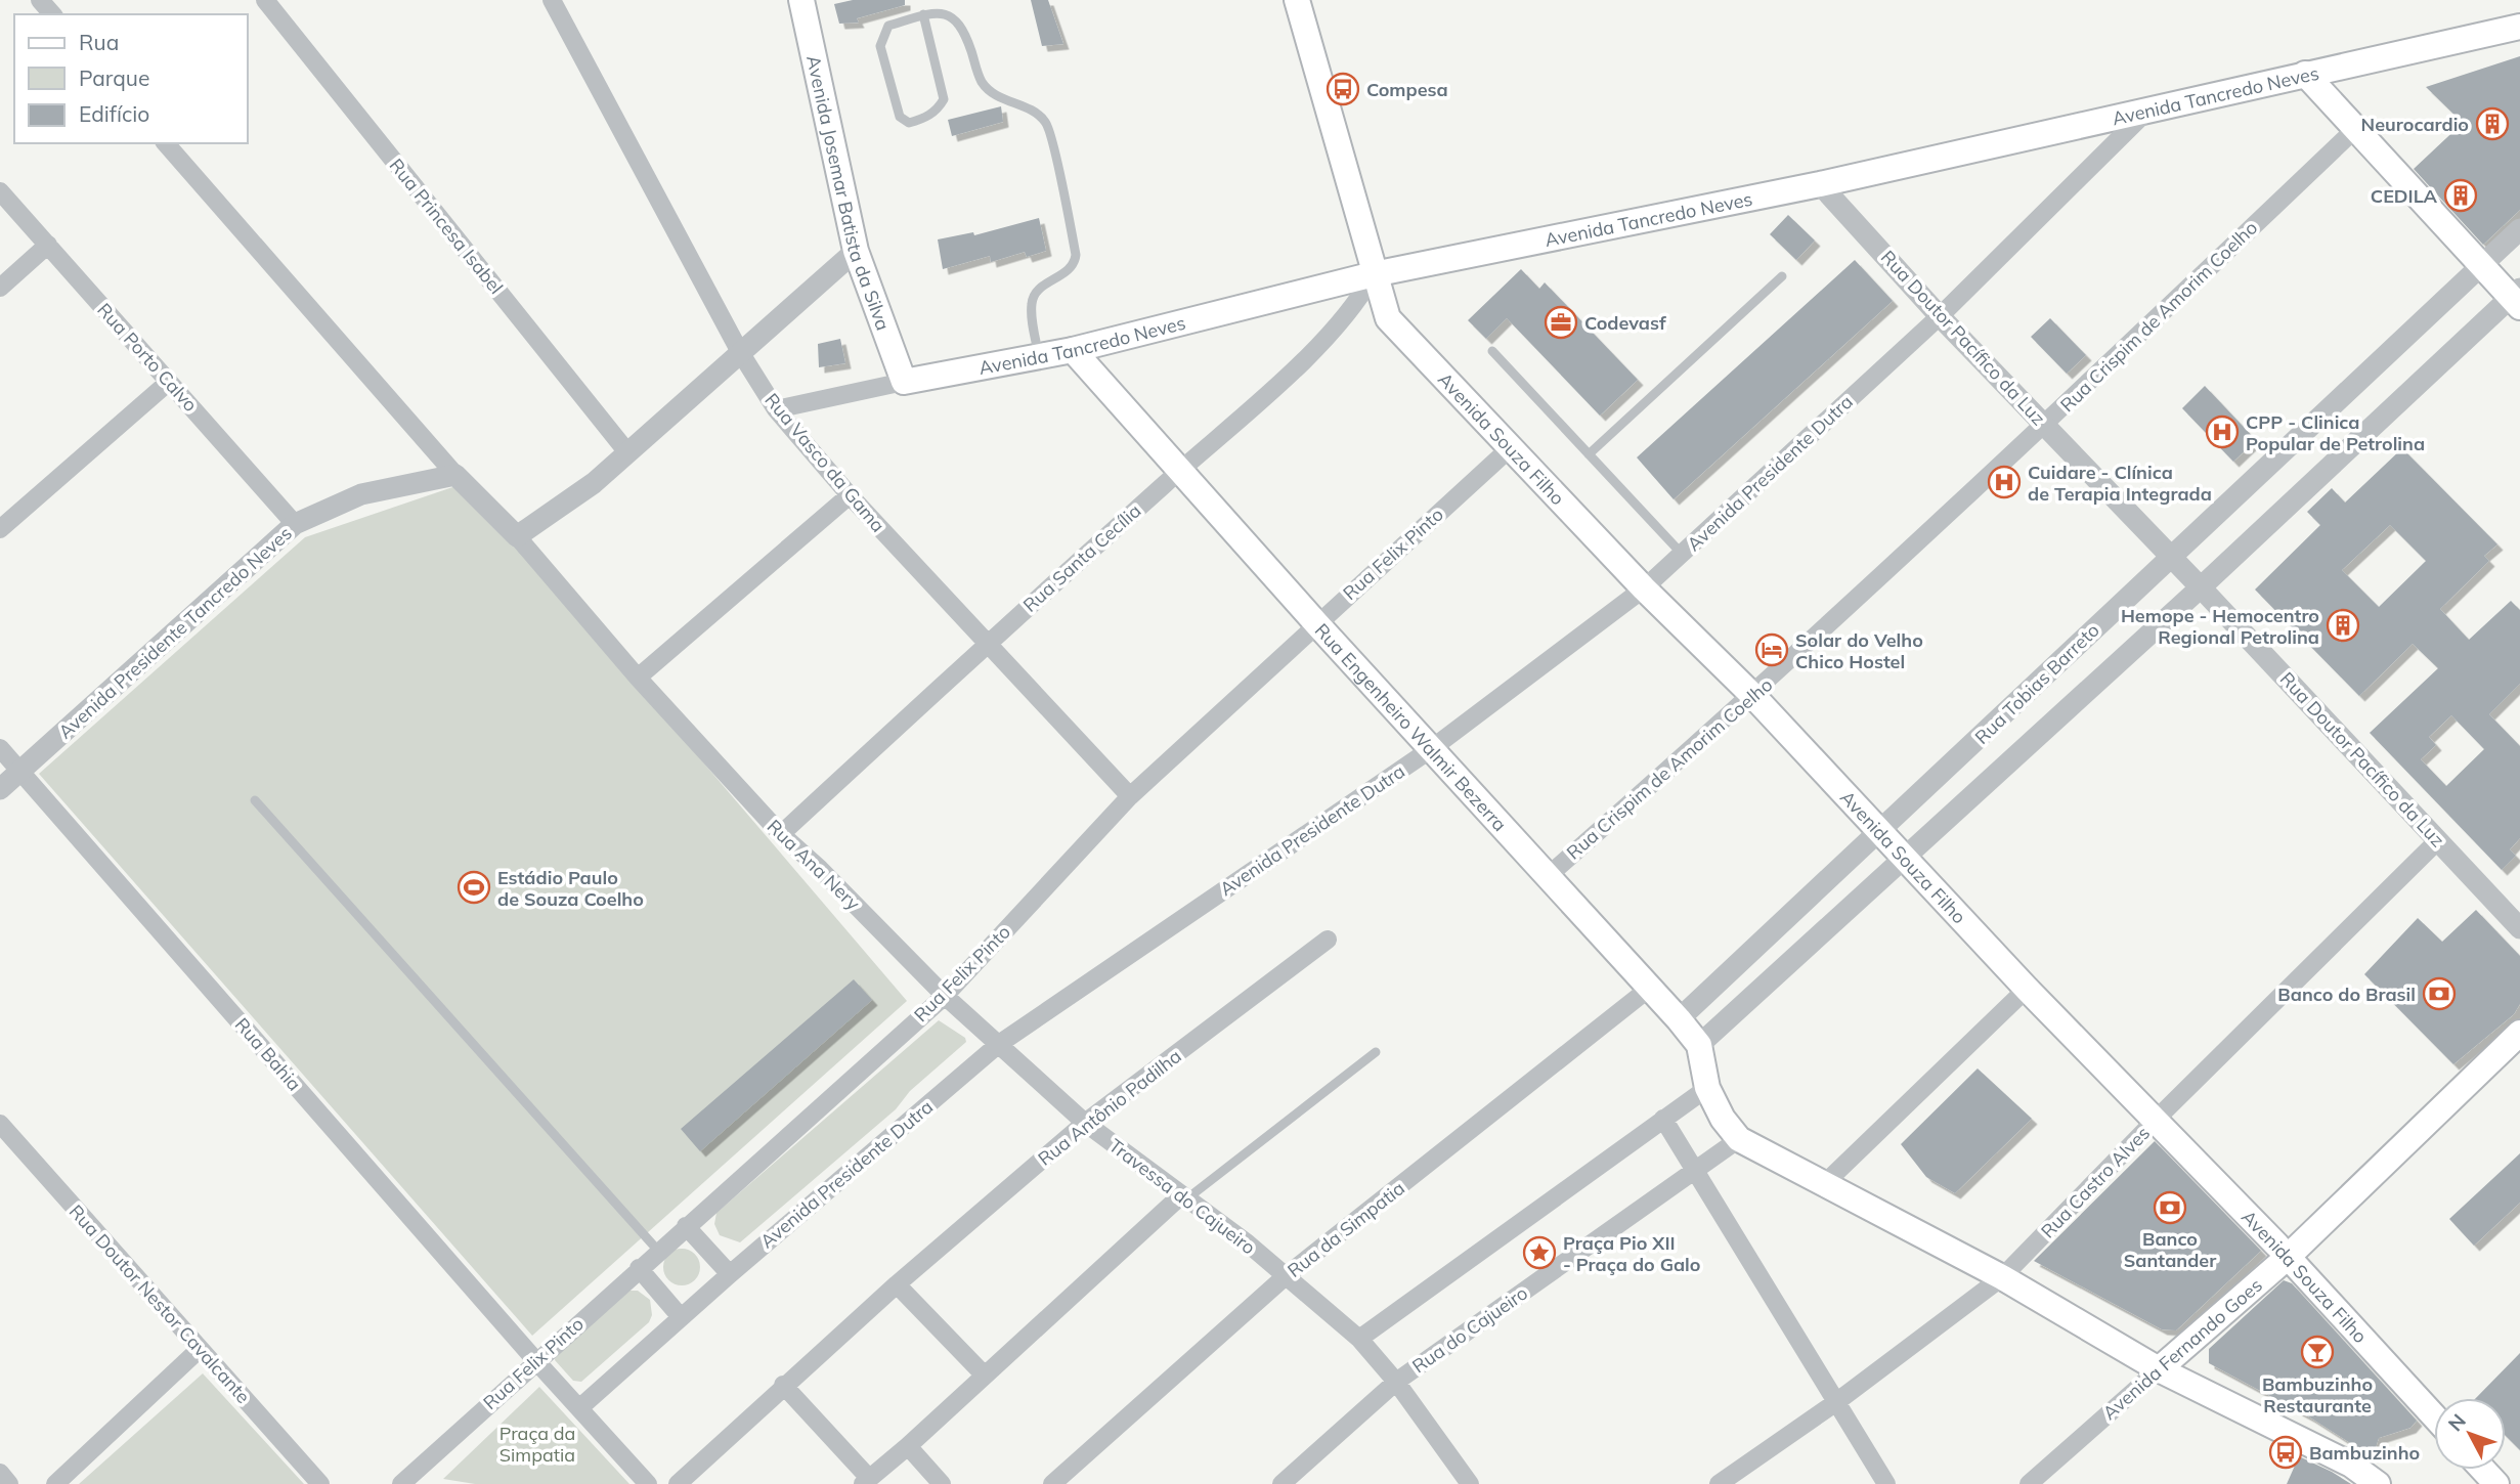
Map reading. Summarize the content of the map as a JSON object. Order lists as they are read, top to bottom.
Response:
{
  "streets": {
    "main road": [
      "Avenida Tancredo Neves",
      "Avenida Josemar Batista da Silva",
      "Avenida Souza Filho",
      "Rua Engenheiro Walmir Bezerra",
      "Avenida Fernando Goes"
    ],
    "street": [
      "Rua Princesa Isabel",
      "Rua Crispim de Amorim Coelho",
      "Rua Doutor Pacífico da Luz",
      "Rua Porto Calvo",
      "Rua Vasco da Gama",
      "Avenida Presidente Dutra",
      "Rua Felix Pinto",
      "Rua Santa Cecília",
      "Avenida Presidente Tancredo Neves",
      "Rua Tobias Barreto",
      "Rua Ana Nery",
      "Rua Bahia",
      "Rua Antônio Padilha",
      "Rua Castro Alves",
      "Travessa do Cajueiro",
      "Rua da Simpatia",
      "Rua Doutor Nestor Cavalcante",
      "Rua do Cajueiro"
    ]
  },
  "crossings": [
    ["Avenida Tancredo Neves", "Avenida Josemar Batista da Silva"],
    ["Avenida Tancredo Neves", "Rua Doutor Pacífico da Luz"],
    ["Avenida Tancredo Neves", "Avenida Souza Filho"],
    ["Avenida Tancredo Neves", "Rua Vasco da Gama"],
    ["Avenida Tancredo Neves", "Avenida Presidente Dutra"],
    ["Avenida Tancredo Neves", "Rua Santa Cecília"],
    ["Avenida Tancredo Neves", "Rua Engenheiro Walmir Bezerra"],
    ["Rua Crispim de Amorim Coelho", "Rua Doutor Pacífico da Luz"],
    ["Rua Crispim de Amorim Coelho", "Avenida Souza Filho"],
    ["Rua Crispim de Amorim Coelho", "Rua Engenheiro Walmir Bezerra"],
    ["Rua Doutor Pacífico da Luz", "Avenida Presidente Dutra"],
    ["Rua Doutor Pacífico da Luz", "Rua Tobias Barreto"],
    ["Rua Doutor Pacífico da Luz", "Rua Castro Alves"],
    ["Rua Porto Calvo", "Avenida Presidente Tancredo Neves"],
    ["Avenida Souza Filho", "Avenida Presidente Dutra"],
    ["Avenida Souza Filho", "Rua Felix Pinto"],
    ["Avenida Souza Filho", "Rua Santa Cecília"],
    ["Avenida Souza Filho", "Rua Tobias Barreto"],
    ["Avenida Souza Filho", "Rua Castro Alves"],
    ["Avenida Souza Filho", "Avenida Fernando Goes"],
    ["Rua Vasco da Gama", "Rua Felix Pinto"],
    ["Rua Vasco da Gama", "Rua Santa Cecília"],
    ["Avenida Presidente Dutra", "Rua Engenheiro Walmir Bezerra"],
    ["Avenida Presidente Dutra", "Rua Ana Nery"],
    ["Avenida Presidente Dutra", "Rua Bahia"],
    ["Avenida Presidente Dutra", "Travessa do Cajueiro"],
    ["Rua Felix Pinto", "Rua Engenheiro Walmir Bezerra"],
    ["Rua Felix Pinto", "Rua Ana Nery"],
    ["Rua Felix Pinto", "Rua Bahia"],
    ["Rua Santa Cecília", "Rua Engenheiro Walmir Bezerra"],
    ["Rua Santa Cecília", "Rua Ana Nery"],
    ["Avenida Presidente Tancredo Neves", "Rua Bahia"],
    ["Rua Tobias Barreto", "Rua Engenheiro Walmir Bezerra"],
    ["Rua Engenheiro Walmir Bezerra", "Rua da Simpatia"],
    ["Rua Engenheiro Walmir Bezerra", "Rua do Cajueiro"],
    ["Rua Ana Nery", "Travessa do Cajueiro"],
    ["Rua Antônio Padilha", "Travessa do Cajueiro"],
    ["Travessa do Cajueiro", "Rua da Simpatia"],
    ["Travessa do Cajueiro", "Rua do Cajueiro"]
  ],
  "parks": ["Praça da Simpatia"],
  "places": {
    "bus stop": ["Compesa", "Bambuzinho"],
    "building": ["Neurocardio", "CEDILA", "Hemope - Hemocentro Regional Petrolina"],
    "office": ["Codevasf"],
    "hospital": ["CPP - Clinica Popular de Petrolina", "Cuidare - Clínica de Terapia Integrada"],
    "hotel": ["Solar do Velho Chico Hostel"],
    "sports": ["Estádio Paulo de Souza Coelho"],
    "bank": ["Banco do Brasil", "Banco Santander"],
    "place": ["Praça Pio XII - Praça do Galo"],
    "bar": ["Bambuzinho Restaurante"]
  },
  "legend": ["Rua", "Parque", "Edifício"],
  "north": "top left"
}
